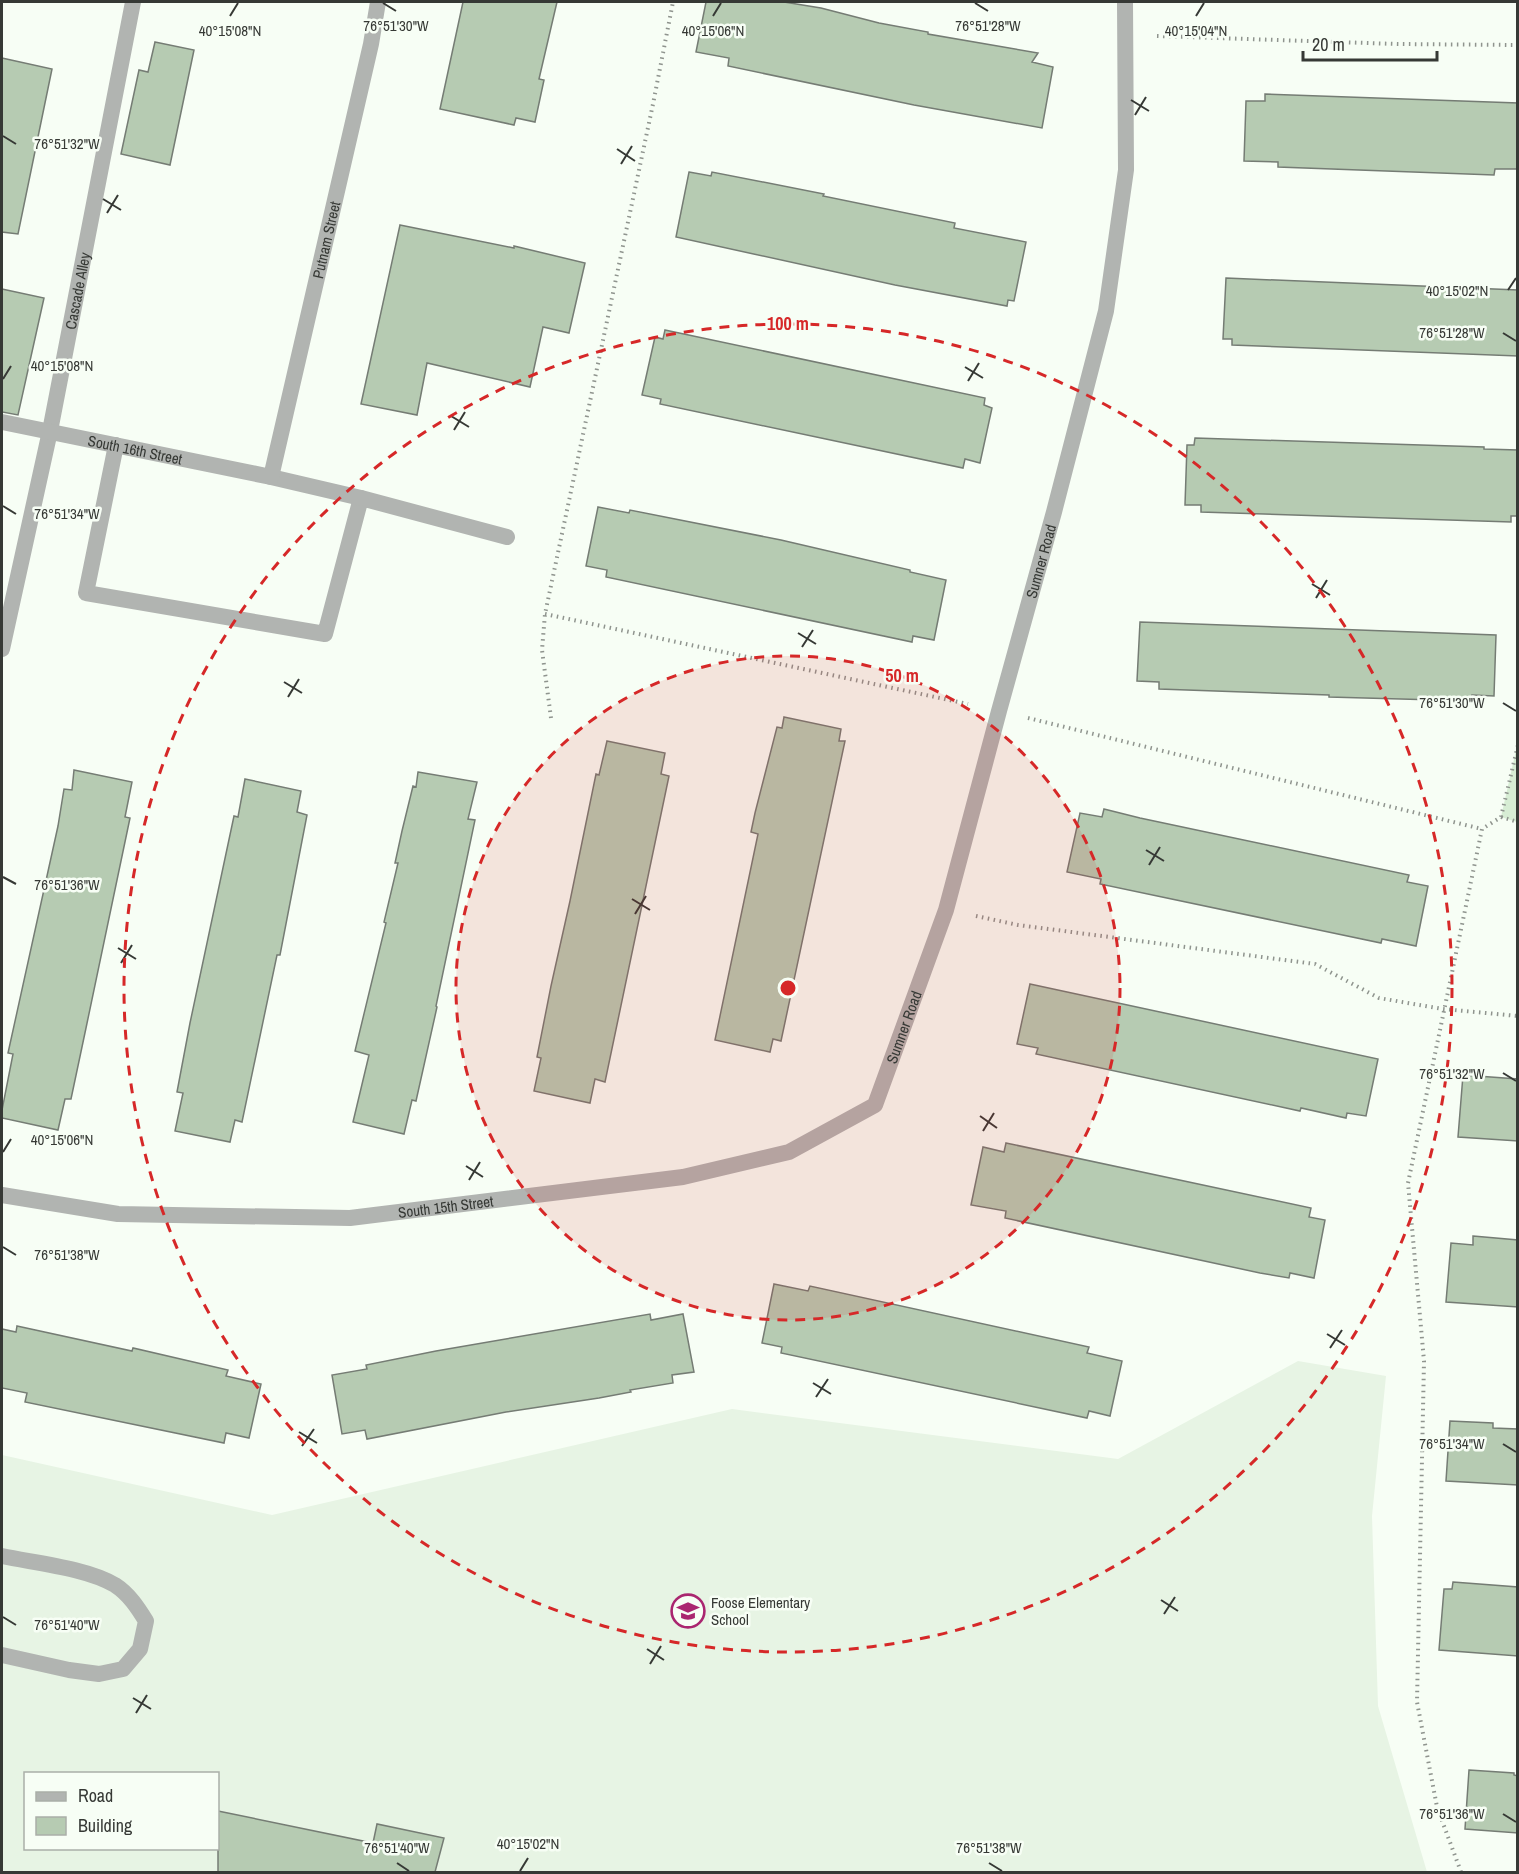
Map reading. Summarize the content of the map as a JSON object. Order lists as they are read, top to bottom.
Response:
{
  "streets": {
    "street": [
      "Putnam Street",
      "Cascade Alley",
      "South 16th Street",
      "Sumner Road",
      "South 15th Street"
    ]
  },
  "crossings": [
    ["Putnam Street", "South 16th Street"],
    ["Cascade Alley", "South 16th Street"],
    ["Sumner Road", "South 15th Street"]
  ],
  "places": {
    "school or university": ["Foose Elementary School"]
  },
  "legend": ["Road", "Building"],
  "scale_bar": "20 m",
  "coordinates": [
    "76°51'30\"W",
    "76°51'28\"W",
    "40°15'08\"N",
    "40°15'06\"N",
    "40°15'04\"N",
    "76°51'32\"W",
    "40°15'02\"N",
    "76°51'34\"W",
    "76°51'36\"W",
    "76°51'38\"W",
    "76°51'40\"W"
  ],
  "rings": ["100 m", "50 m"]
}
